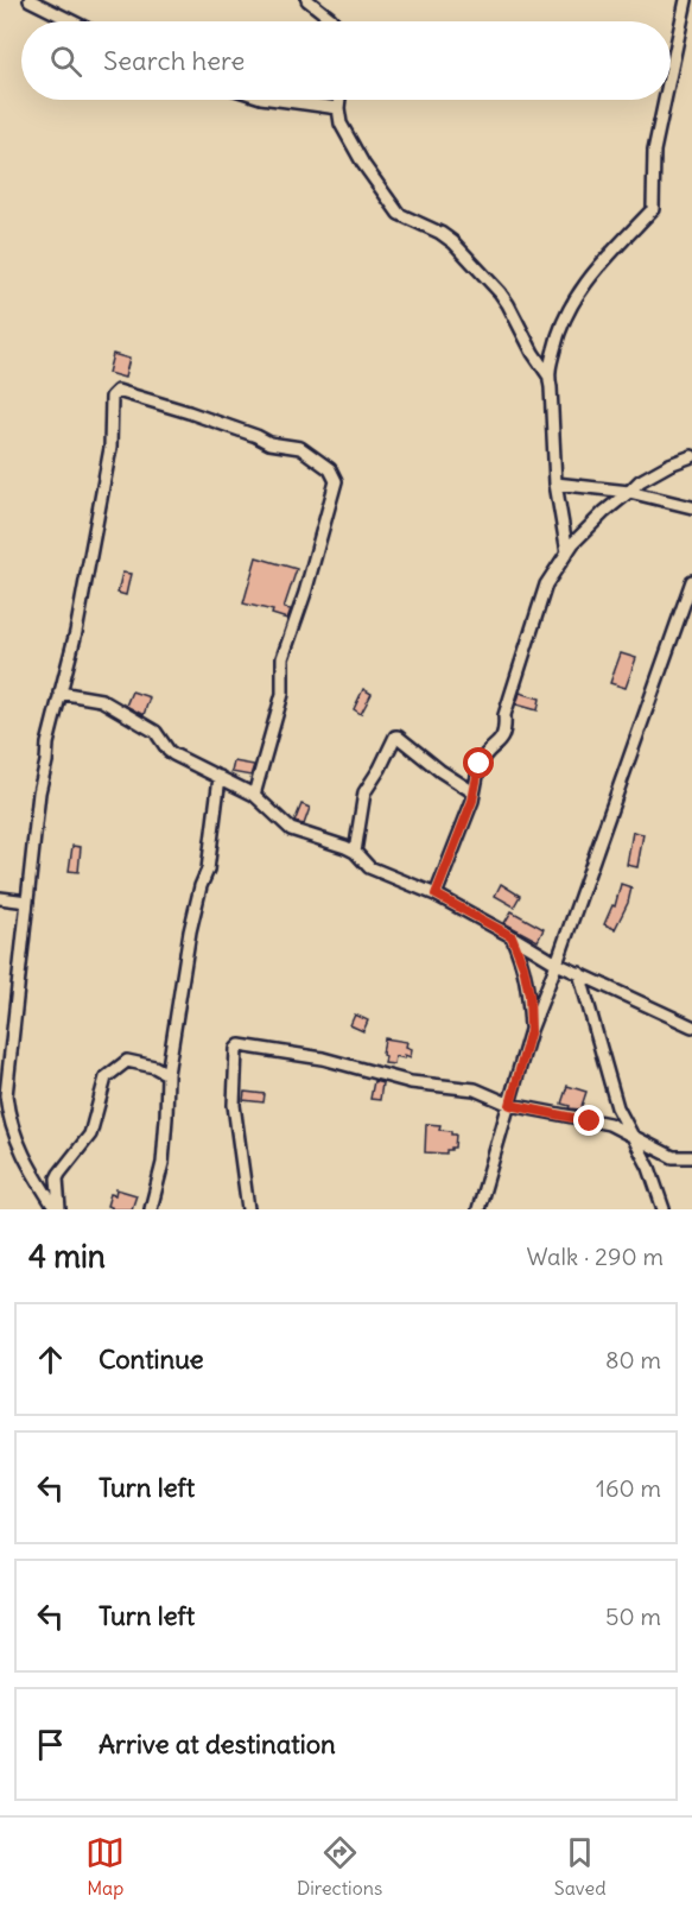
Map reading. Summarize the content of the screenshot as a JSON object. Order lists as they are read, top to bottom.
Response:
{
  "page": {
    "search": "Search here",
    "heading": ["4 min", "Walk · 290 m"],
    "list": [
      ["Continue", "80 m"],
      ["Turn left", "160 m"],
      ["Turn left", "50 m"],
      "Arrive at destination"
    ],
    "nav": ["Map", "Directions", "Saved"]
  }
}
